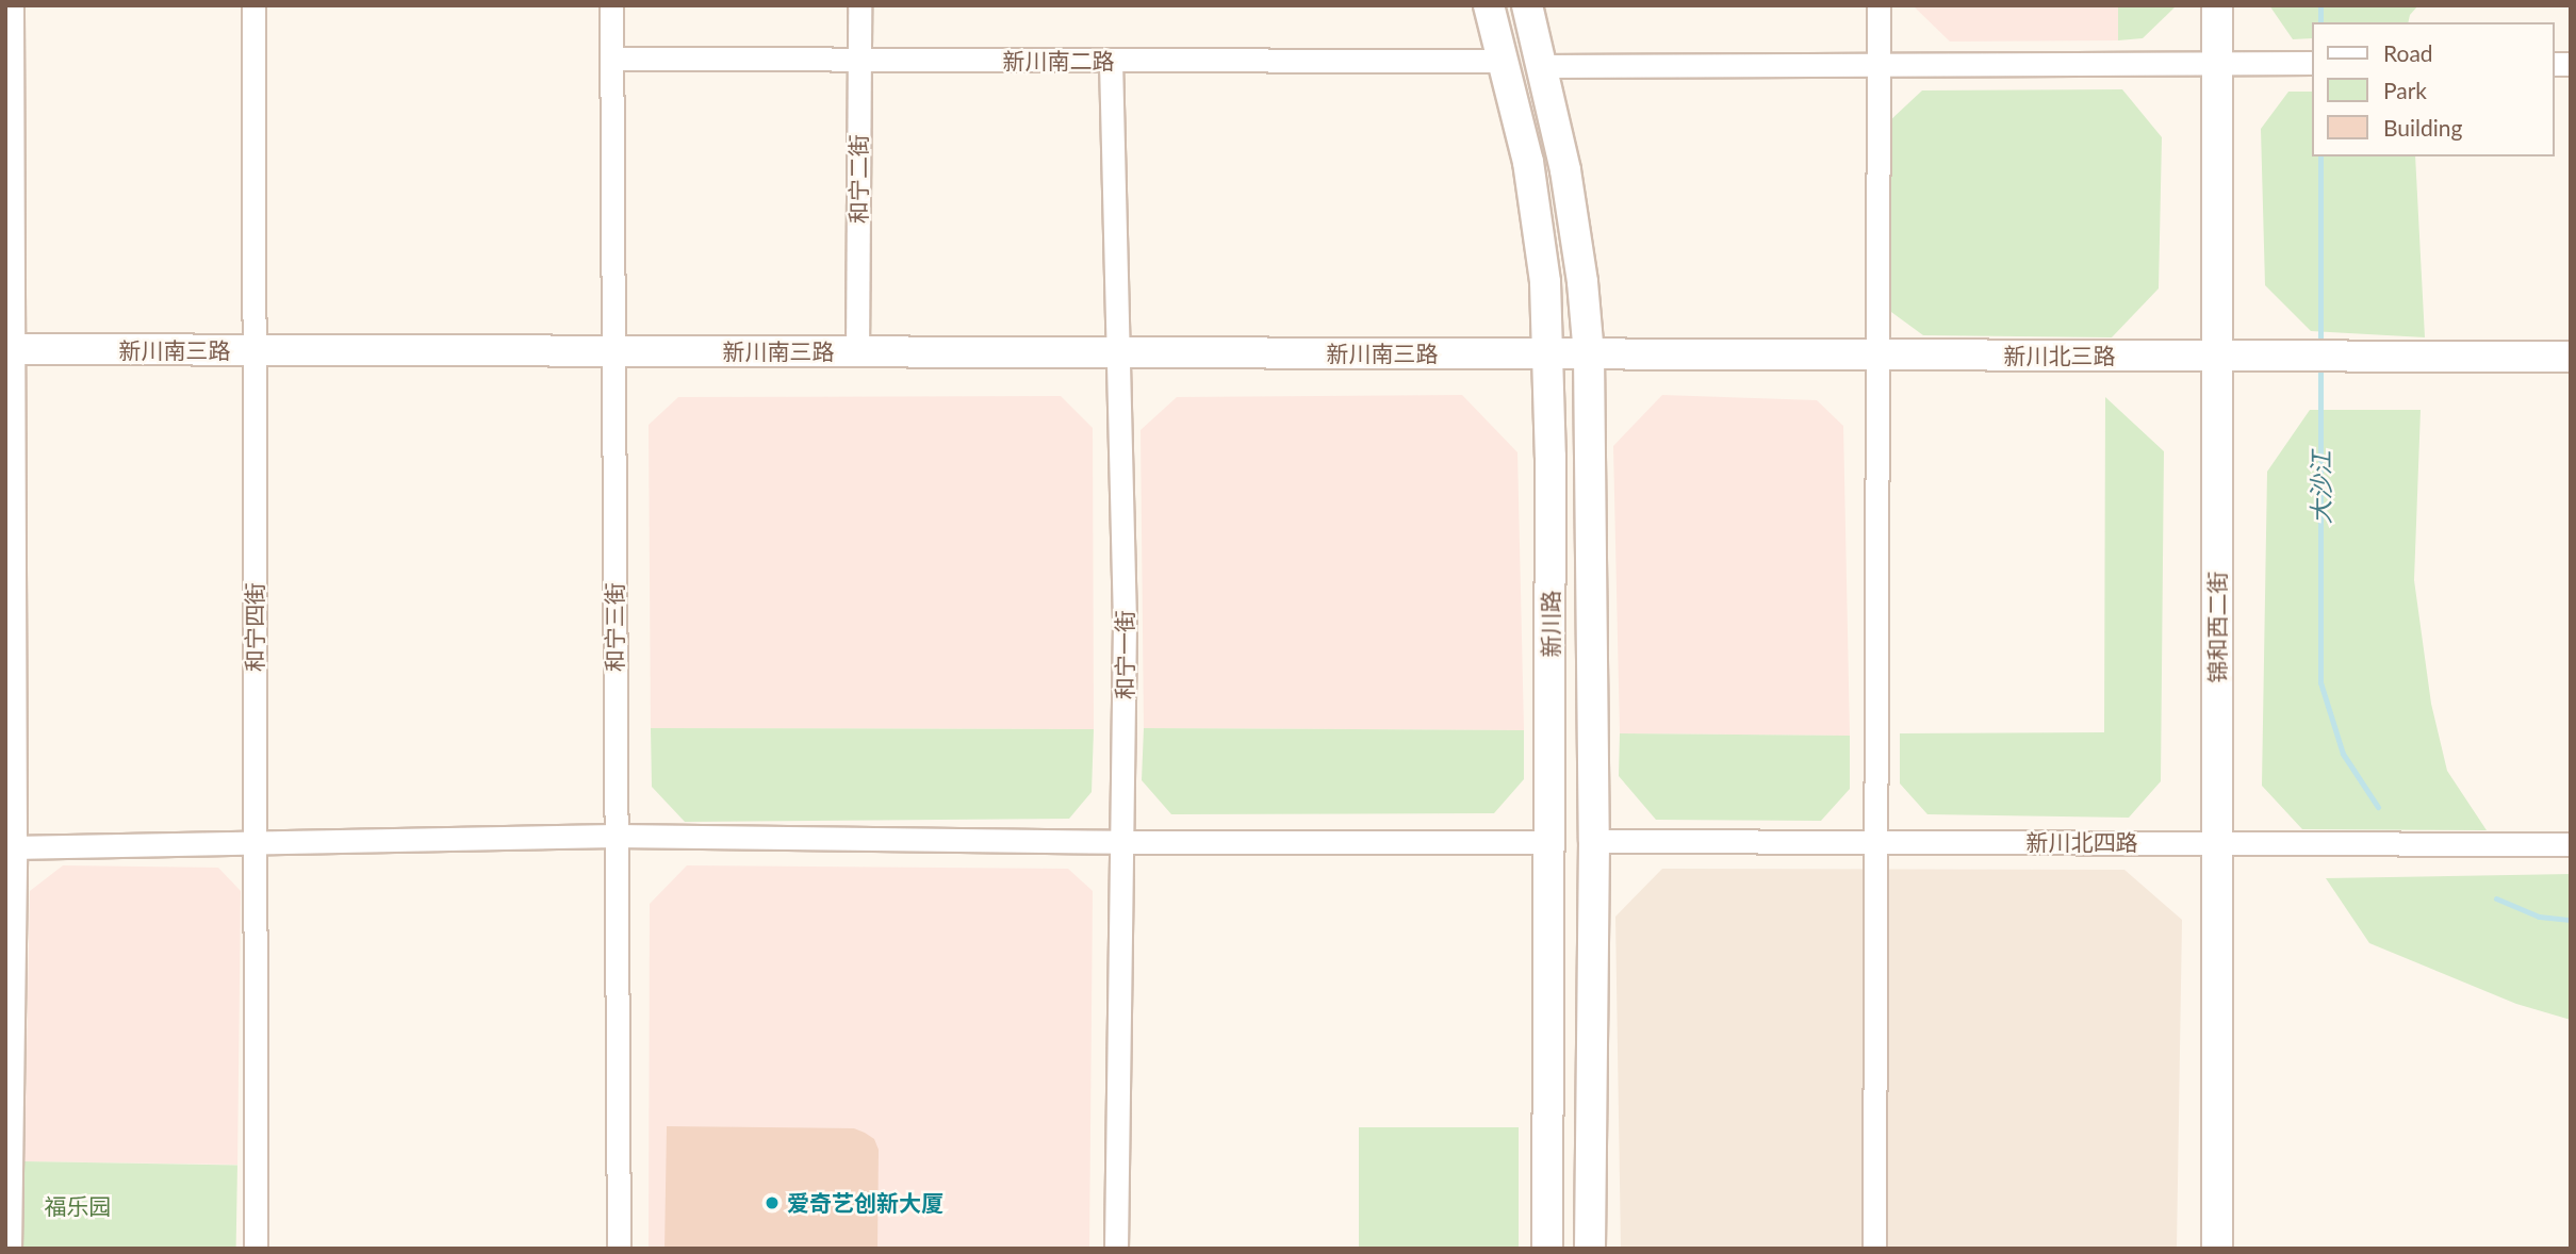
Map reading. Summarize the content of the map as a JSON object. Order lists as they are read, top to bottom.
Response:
{
  "streets": {
    "street": [
      "新川南二路",
      "和宁二街",
      "新川南三路",
      "新川北三路",
      "新川路",
      "和宁四街",
      "和宁三街",
      "锦和西二街",
      "和宁一街",
      "新川北四路"
    ]
  },
  "crossings": [
    ["新川南二路", "和宁二街"],
    ["新川南二路", "新川路"],
    ["新川南二路", "和宁三街"],
    ["新川南二路", "和宁一街"],
    ["和宁二街", "新川南三路"],
    ["新川南三路", "新川北三路"],
    ["新川南三路", "新川路"],
    ["新川南三路", "和宁四街"],
    ["新川南三路", "和宁三街"],
    ["新川南三路", "和宁一街"],
    ["新川北三路", "新川路"],
    ["新川北三路", "锦和西二街"],
    ["新川路", "新川北四路"],
    ["锦和西二街", "新川北四路"]
  ],
  "water": ["大沙江"],
  "parks": ["福乐园"],
  "places": ["爱奇艺创新大厦"],
  "legend": ["Road", "Park", "Building"]
}
